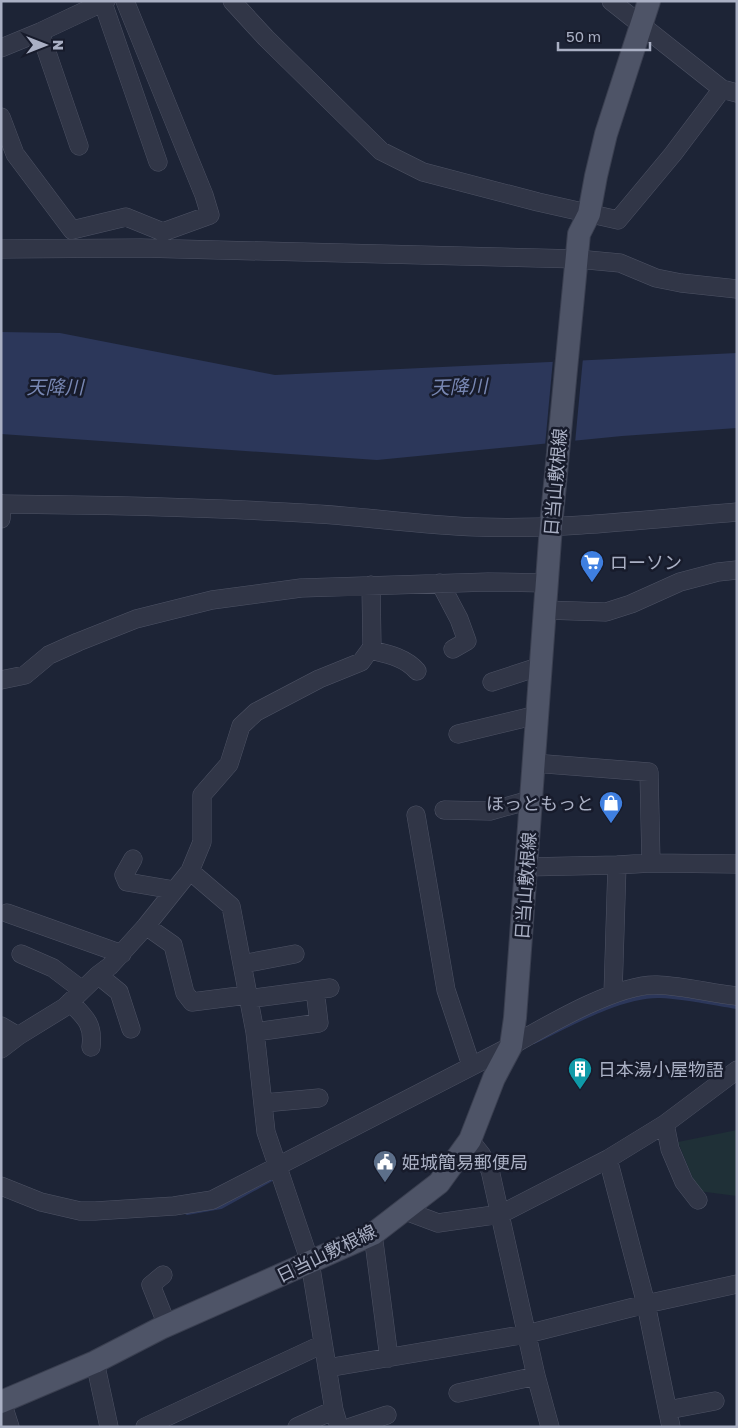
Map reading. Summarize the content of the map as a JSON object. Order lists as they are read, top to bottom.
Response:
{
  "streets": {
    "main road": ["日当山敷根線"]
  },
  "water": ["天降川"],
  "places": {
    "supermarket": ["ローソン"],
    "shop": ["ほっともっと"],
    "building": ["日本湯小屋物語"],
    "public building": ["姫城簡易郵便局"]
  },
  "scale_bar": "50 m",
  "north": "right"
}
